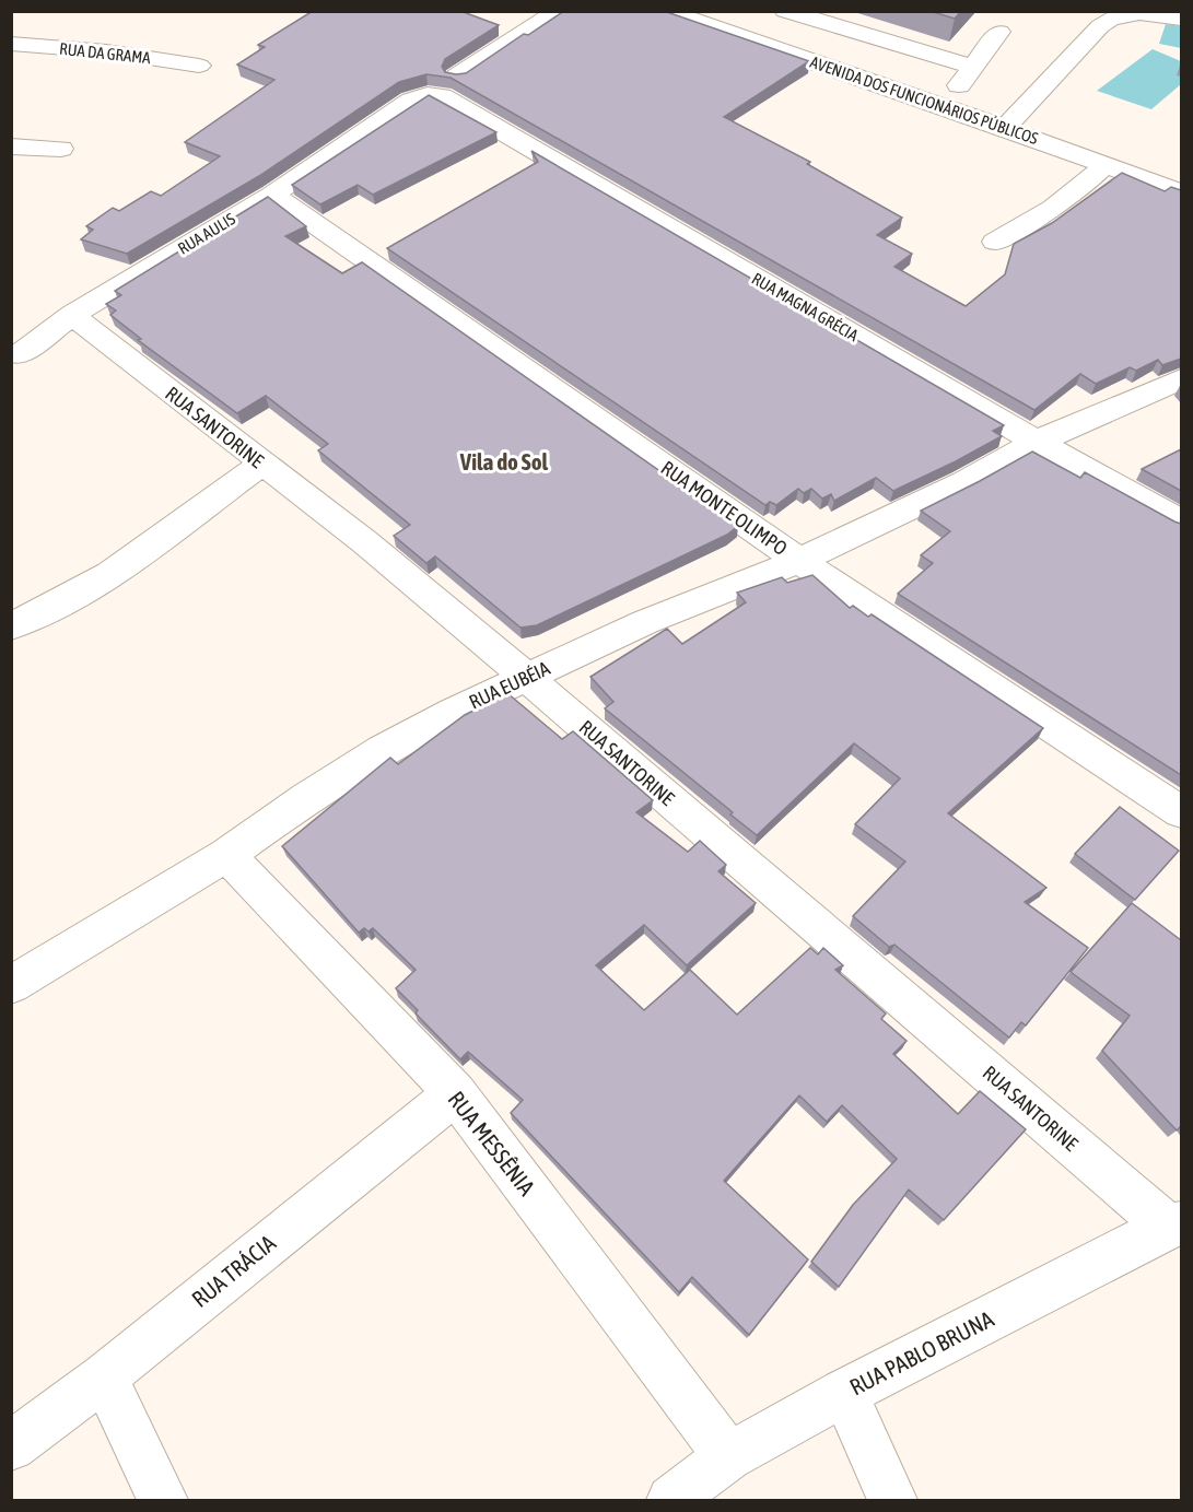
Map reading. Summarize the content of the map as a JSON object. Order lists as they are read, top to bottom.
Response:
{
  "streets": {
    "street": [
      "RUA DA GRAMA",
      "AVENIDA DOS FUNCIONÁRIOS PÚBLICOS",
      "RUA AULIS",
      "RUA MAGNA GRÉCIA",
      "RUA SANTORINE",
      "RUA MONTE OLIMPO",
      "RUA EUBÉIA",
      "RUA MESSÊNIA",
      "RUA TRÁCIA",
      "RUA PABLO BRUNA"
    ]
  },
  "crossings": [
    ["RUA AULIS", "RUA MAGNA GRÉCIA"],
    ["RUA AULIS", "RUA SANTORINE"],
    ["RUA AULIS", "RUA MONTE OLIMPO"],
    ["RUA MAGNA GRÉCIA", "RUA EUBÉIA"],
    ["RUA SANTORINE", "RUA EUBÉIA"],
    ["RUA SANTORINE", "RUA PABLO BRUNA"],
    ["RUA MONTE OLIMPO", "RUA EUBÉIA"],
    ["RUA EUBÉIA", "RUA MESSÊNIA"],
    ["RUA MESSÊNIA", "RUA TRÁCIA"],
    ["RUA MESSÊNIA", "RUA PABLO BRUNA"]
  ],
  "districts": ["Vila do Sol"]
}
